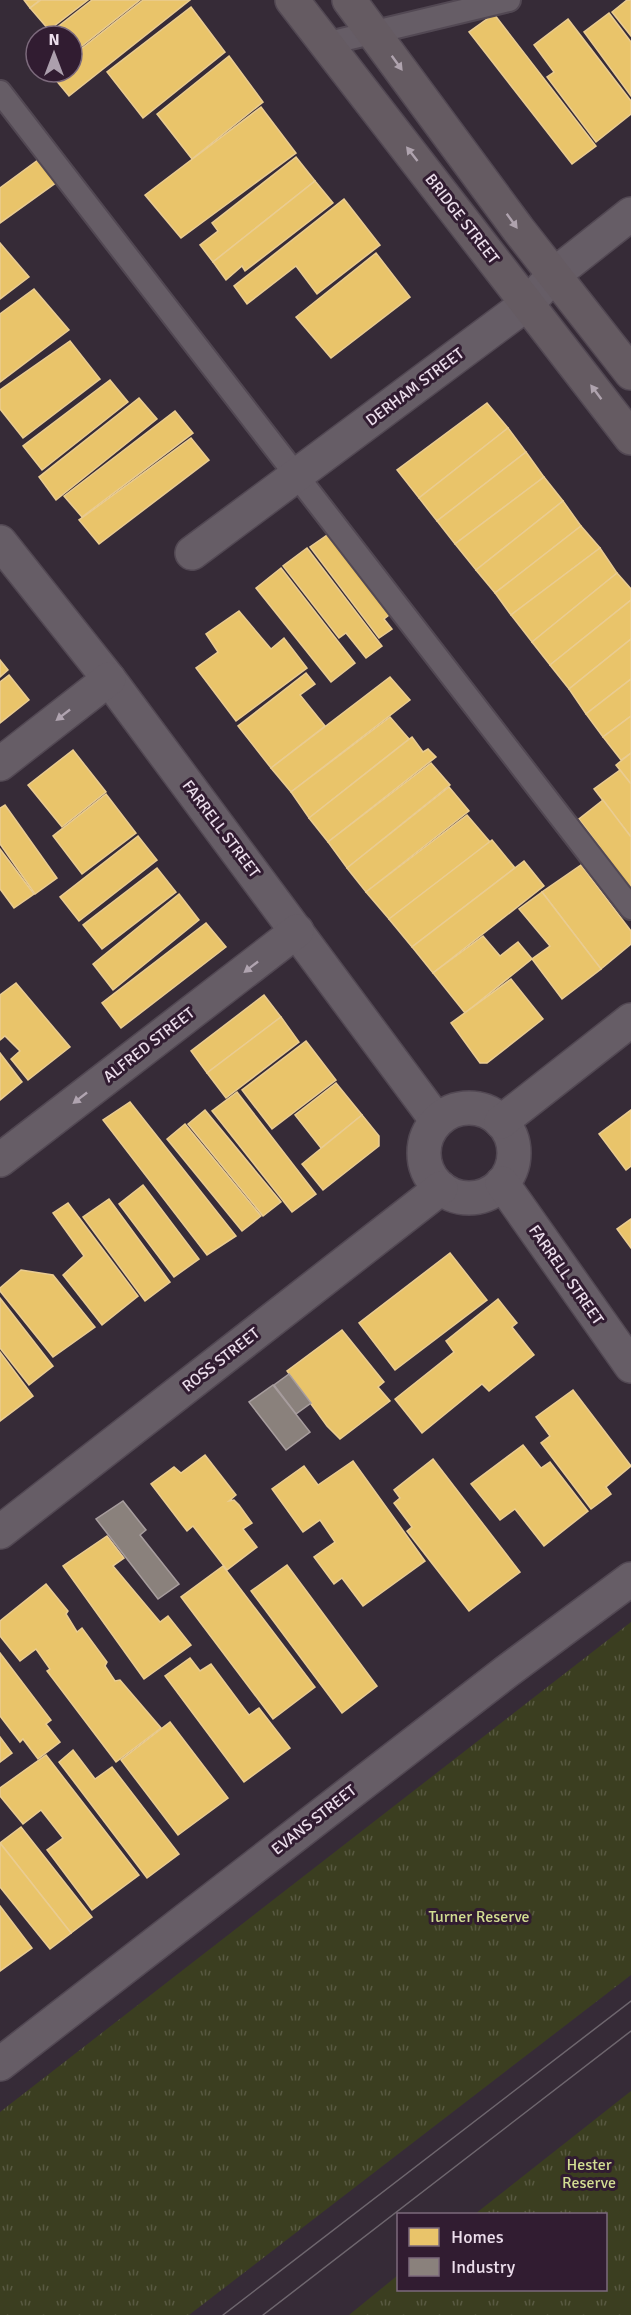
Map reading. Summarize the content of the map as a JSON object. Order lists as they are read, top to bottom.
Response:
{
  "streets": {
    "street": [
      "BRIDGE STREET",
      "DERHAM STREET",
      "FARRELL STREET",
      "ALFRED STREET",
      "ROSS STREET",
      "EVANS STREET"
    ]
  },
  "crossings": [
    ["BRIDGE STREET", "DERHAM STREET"],
    ["FARRELL STREET", "ALFRED STREET"],
    ["FARRELL STREET", "ROSS STREET"]
  ],
  "one_way": ["ALFRED STREET"],
  "parks": ["Turner Reserve", "Hester Reserve"],
  "legend": ["Homes", "Industry"],
  "north": "top"
}
